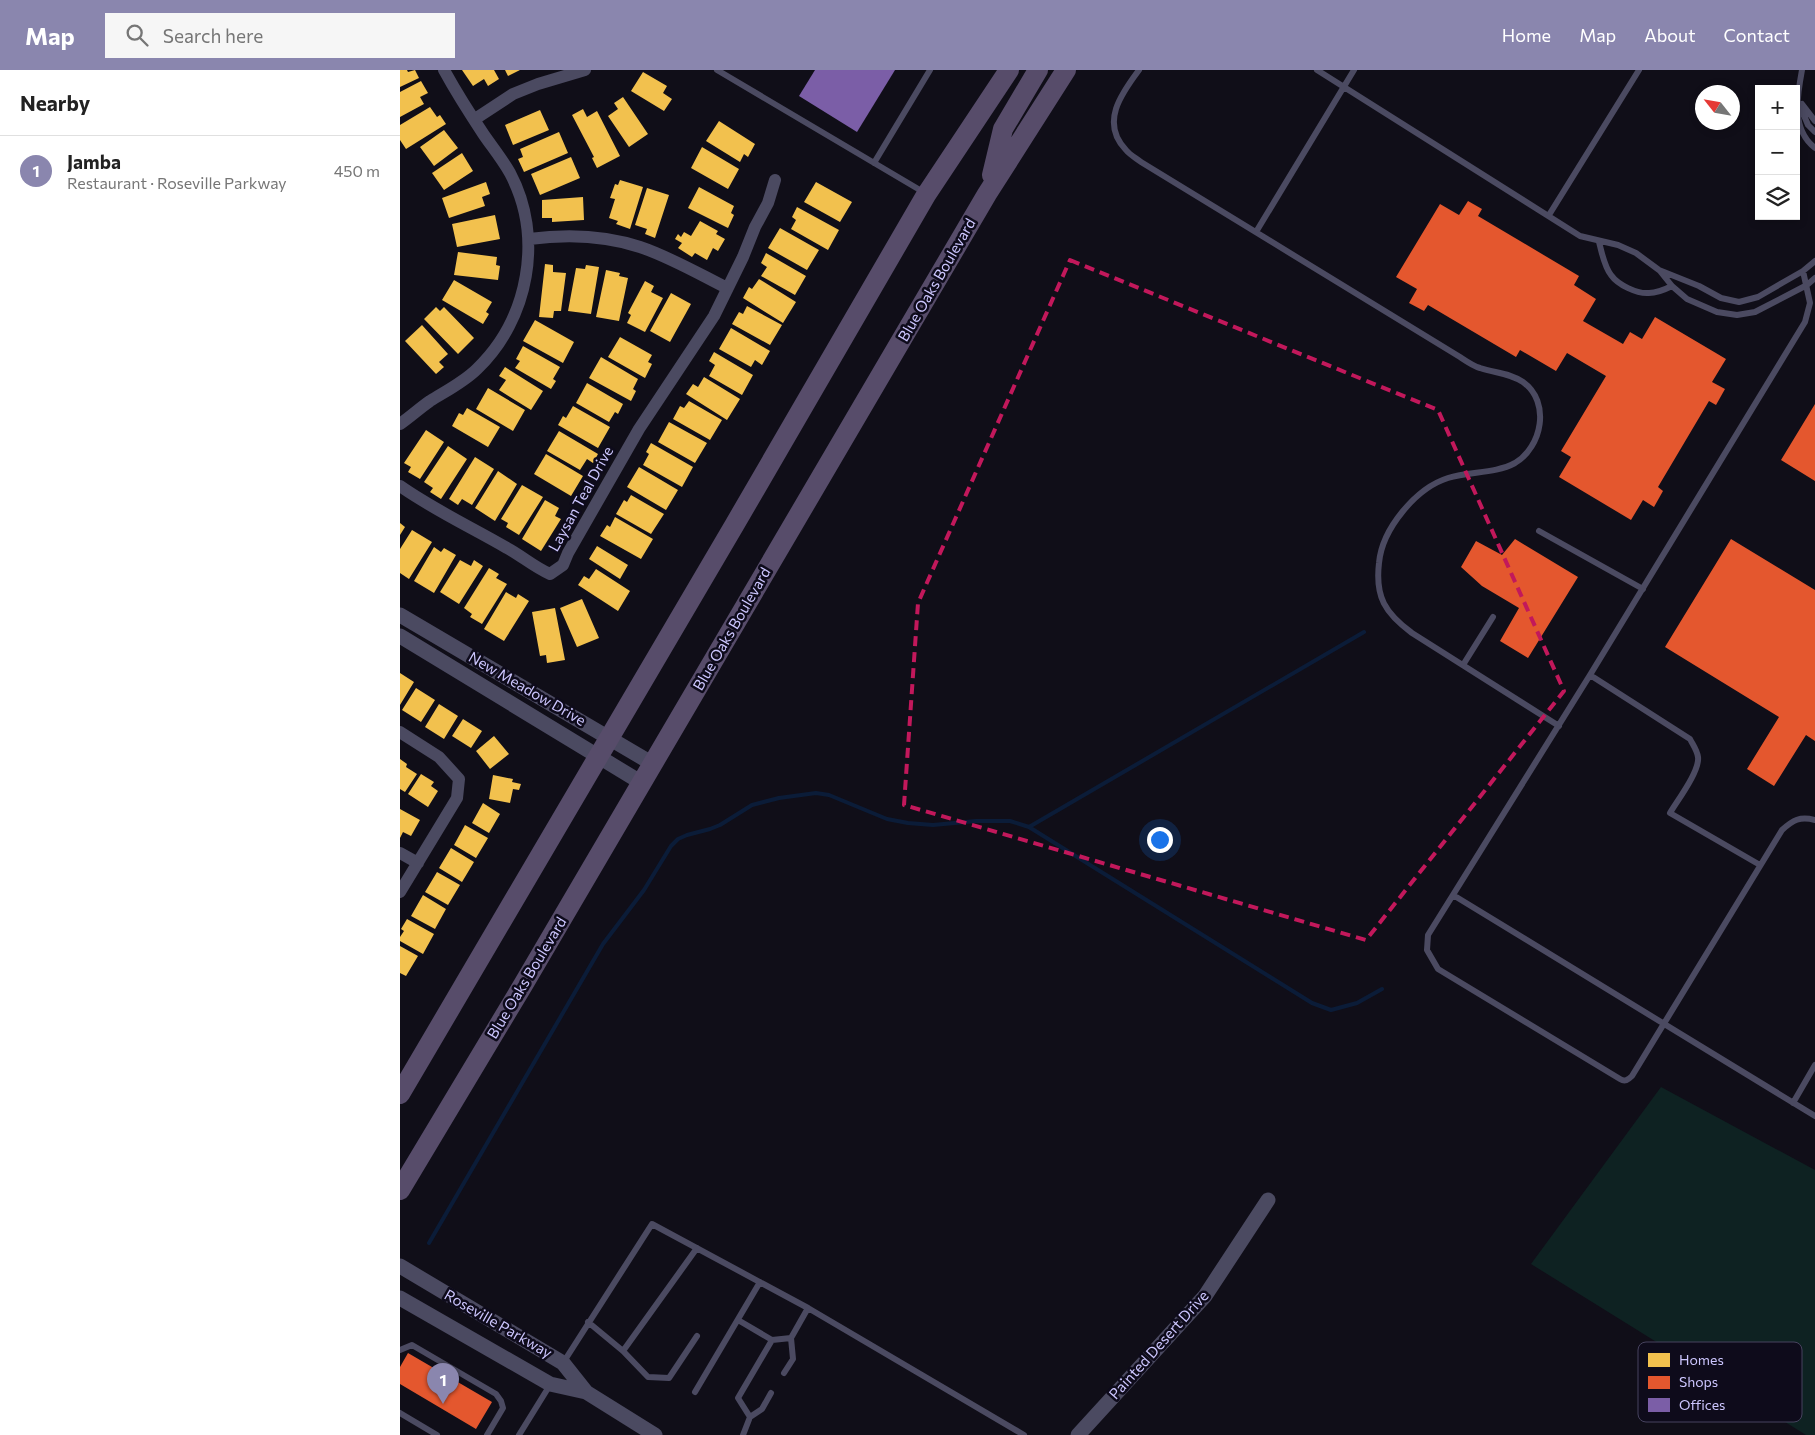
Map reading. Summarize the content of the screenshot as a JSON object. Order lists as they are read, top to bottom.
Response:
{
  "streets": {
    "main road": ["Blue Oaks Boulevard"],
    "street": [
      "Laysan Teal Drive",
      "New Meadow Drive",
      "Roseville Parkway",
      "Painted Desert Drive"
    ]
  },
  "crossings": [
    ["Blue Oaks Boulevard", "New Meadow Drive"]
  ],
  "legend": ["Homes", "Shops", "Offices"],
  "north": "top left",
  "page": {
    "header": "Map",
    "search": "Search here",
    "nav": [
      "Home",
      "Map",
      "About",
      "Contact"
    ],
    "heading": "Nearby",
    "map_buttons": ["+", "−"],
    "list": [
      {
        "mark": "1",
        "name": "Jamba",
        "note": "Restaurant · Roseville Parkway",
        "value": "450 m"
      }
    ],
    "pins": "1"
  }
}
